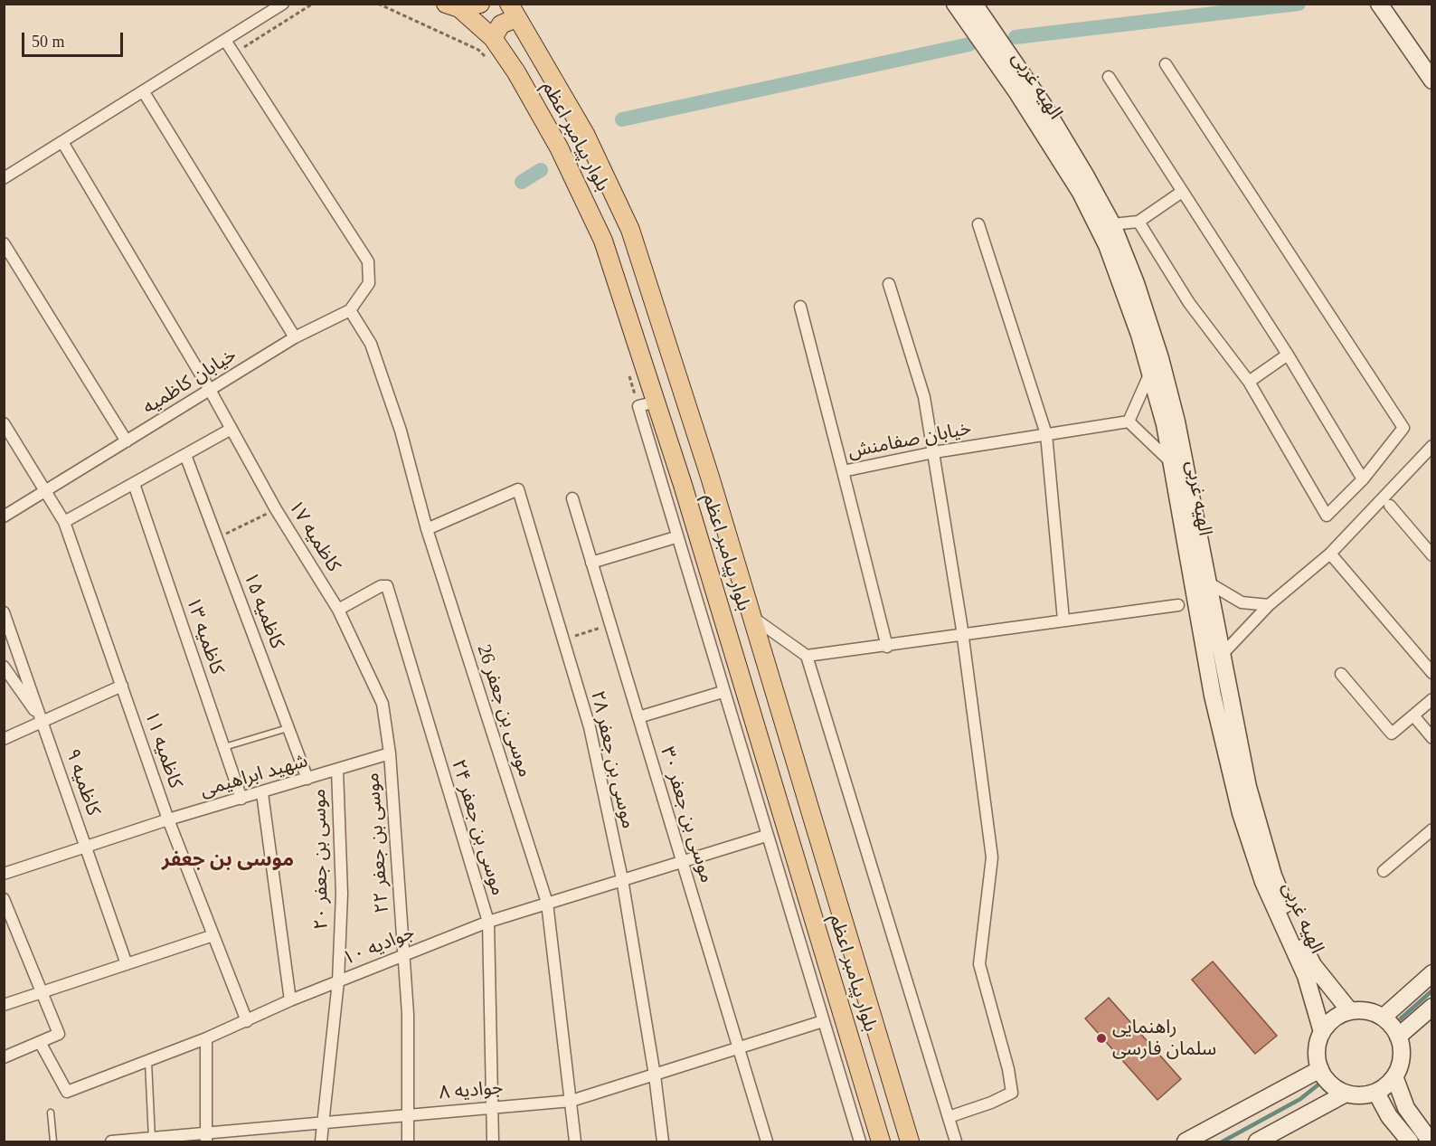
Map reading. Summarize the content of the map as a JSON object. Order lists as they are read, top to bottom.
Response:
{
  "streets": {
    "main road": ["بلوار پیامبر اعظم"],
    "street": [
      "الهیه غربی",
      "خیابان کاظمیه",
      "خیابان صفامنش",
      "کاظمیه ۱۷",
      "کاظمیه ۱۵",
      "کاظمیه ۱۳",
      "موسی بن جعفر 26",
      "کاظمیه ۱۱",
      "موسی بن جعفر ۲۸",
      "شهید ابراهیمی",
      "کاظمیه ۹",
      "موسی بن جعفر ۳۰",
      "موسی بن جعفر ۲۴",
      "موسی بن جعفر ۲۲",
      "موسی بن جعفر ۲۰",
      "جوادیه ۱۰",
      "جوادیه ۸"
    ]
  },
  "crossings": [
    ["خیابان کاظمیه", "کاظمیه ۱۷"],
    ["خیابان کاظمیه", "موسی بن جعفر 26"],
    ["خیابان کاظمیه", "کاظمیه ۱۱"],
    ["کاظمیه ۱۷", "موسی بن جعفر ۲۴"],
    ["کاظمیه ۱۷", "موسی بن جعفر ۲۲"],
    ["کاظمیه ۱۵", "شهید ابراهیمی"],
    ["کاظمیه ۱۳", "شهید ابراهیمی"],
    ["موسی بن جعفر 26", "موسی بن جعفر ۲۸"],
    ["موسی بن جعفر 26", "جوادیه ۱۰"],
    ["موسی بن جعفر 26", "جوادیه ۸"],
    ["کاظمیه ۱۱", "شهید ابراهیمی"],
    ["کاظمیه ۱۱", "جوادیه ۱۰"],
    ["موسی بن جعفر ۲۸", "جوادیه ۱۰"],
    ["موسی بن جعفر ۲۸", "جوادیه ۸"],
    ["شهید ابراهیمی", "کاظمیه ۹"],
    ["شهید ابراهیمی", "موسی بن جعفر ۲۲"],
    ["شهید ابراهیمی", "موسی بن جعفر ۲۰"],
    ["موسی بن جعفر ۳۰", "جوادیه ۱۰"],
    ["موسی بن جعفر ۳۰", "جوادیه ۸"],
    ["موسی بن جعفر ۲۴", "جوادیه ۱۰"],
    ["موسی بن جعفر ۲۴", "جوادیه ۸"],
    ["موسی بن جعفر ۲۲", "جوادیه ۱۰"],
    ["موسی بن جعفر ۲۲", "جوادیه ۸"],
    ["موسی بن جعفر ۲۰", "جوادیه ۱۰"],
    ["موسی بن جعفر ۲۰", "جوادیه ۸"]
  ],
  "districts": ["موسی بن جعفر"],
  "places": ["راهنمایی سلمان فارسی"],
  "scale_bar": "50 m"
}
